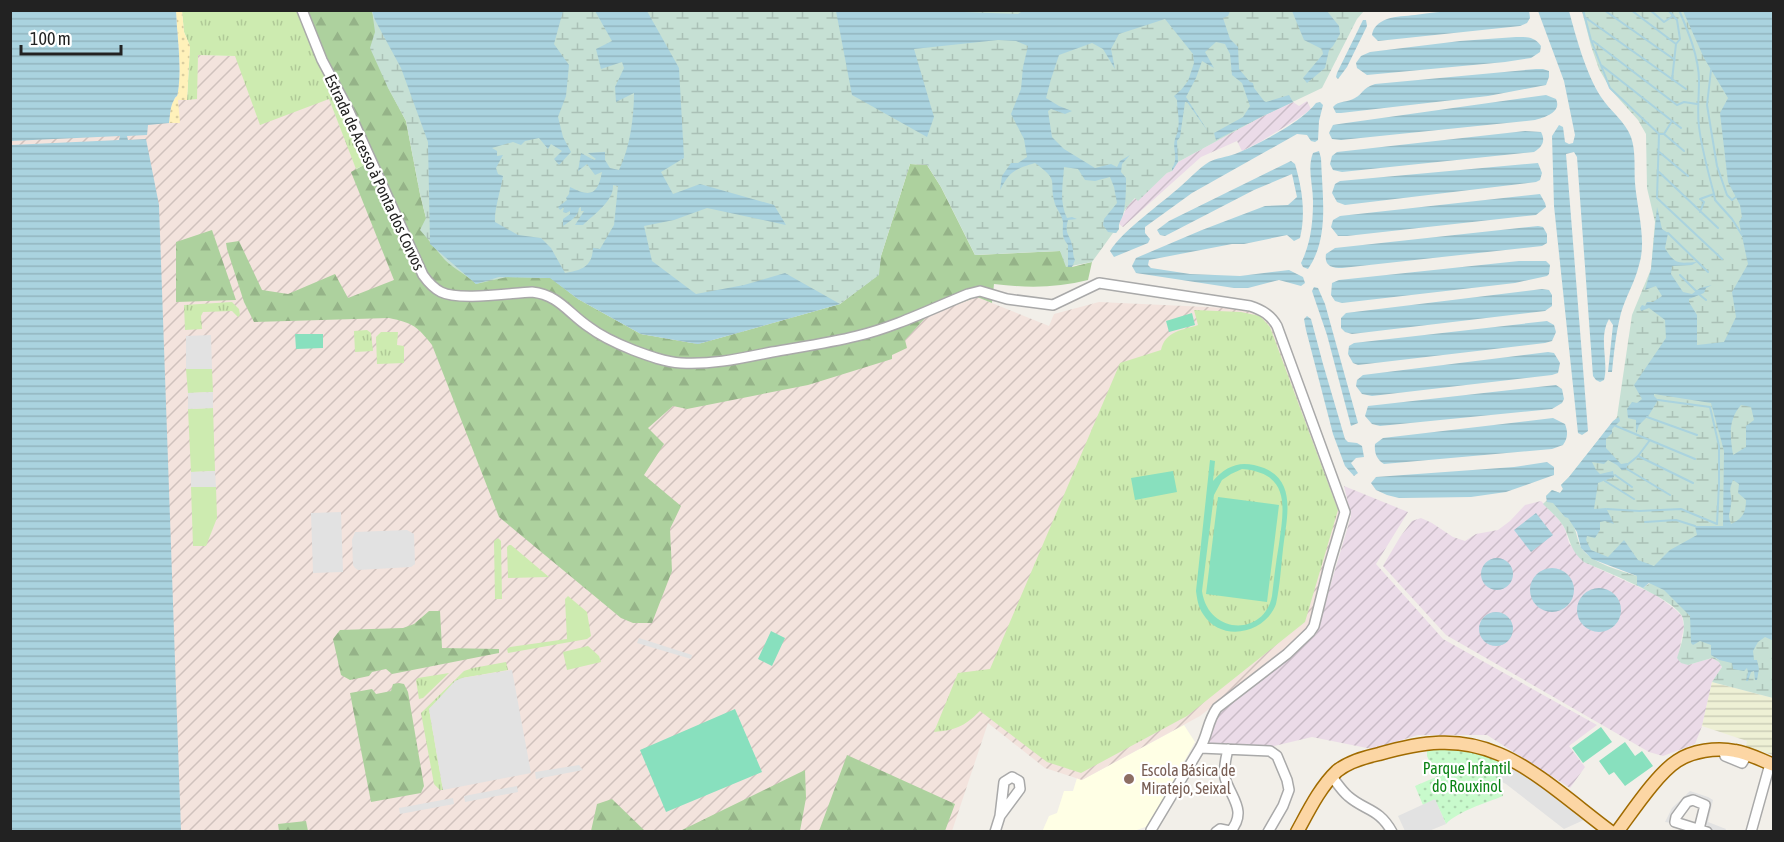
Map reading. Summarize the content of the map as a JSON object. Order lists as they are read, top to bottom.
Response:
{
  "streets": {
    "street": ["Estrada de Acesso à Ponta dos Corvos"]
  },
  "parks": ["Parque Infantil do Rouxinol"],
  "places": ["Escola Básica de Miratejo, Seixal"],
  "scale_bar": "100 m"
}
